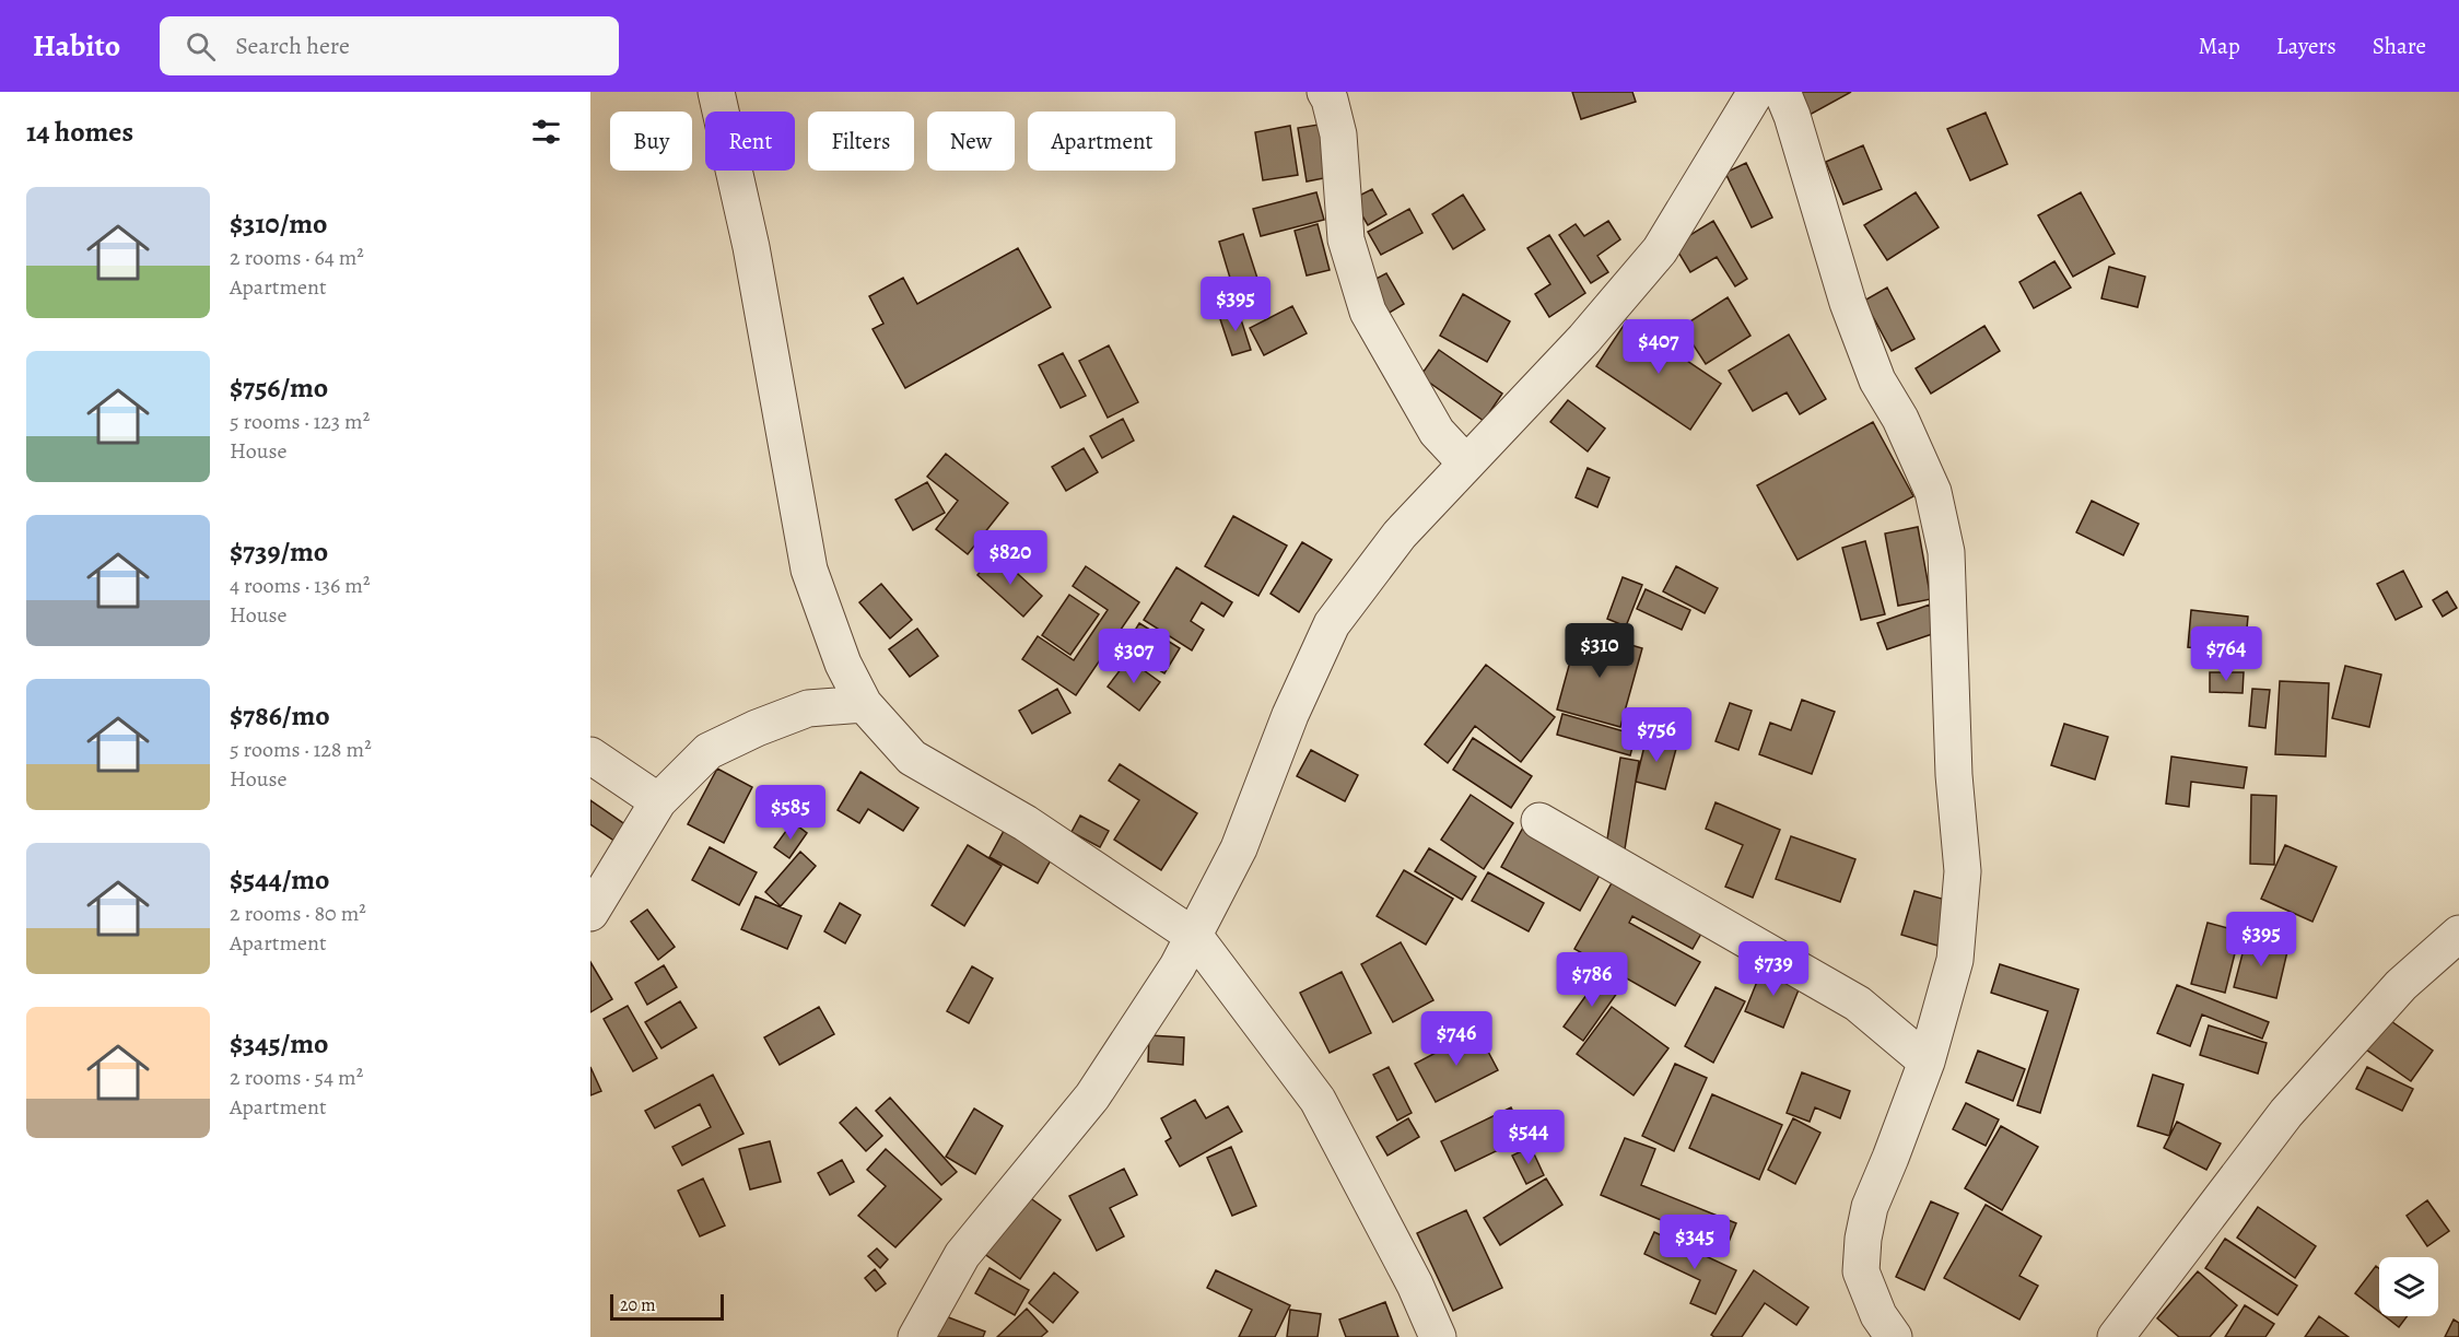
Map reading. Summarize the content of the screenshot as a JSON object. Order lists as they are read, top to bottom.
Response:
{
  "scale_bar": "20 m",
  "page": {
    "header": "Habito",
    "search": "Search here",
    "nav": ["Map", "Layers", "Share"],
    "heading": "14 homes",
    "chip": [
      "Buy",
      "Rent",
      "Filters",
      "New",
      "Apartment"
    ],
    "list": [
      {
        "name": "$310/mo",
        "note": "2 rooms · 64 m² · Apartment"
      },
      {
        "name": "$756/mo",
        "note": "5 rooms · 123 m² · House"
      },
      {
        "name": "$739/mo",
        "note": "4 rooms · 136 m² · House"
      },
      {
        "name": "$786/mo",
        "note": "5 rooms · 128 m² · House"
      },
      {
        "name": "$544/mo",
        "note": "2 rooms · 80 m² · Apartment"
      },
      {
        "name": "$345/mo",
        "note": "2 rooms · 54 m² · Apartment"
      }
    ],
    "price": [
      "$395",
      "$407",
      "$820",
      "$310",
      "$764",
      "$307",
      "$756",
      "$585",
      "$395",
      "$739",
      "$786",
      "$746",
      "$544",
      "$345"
    ],
    "scale": "20 m"
  }
}
